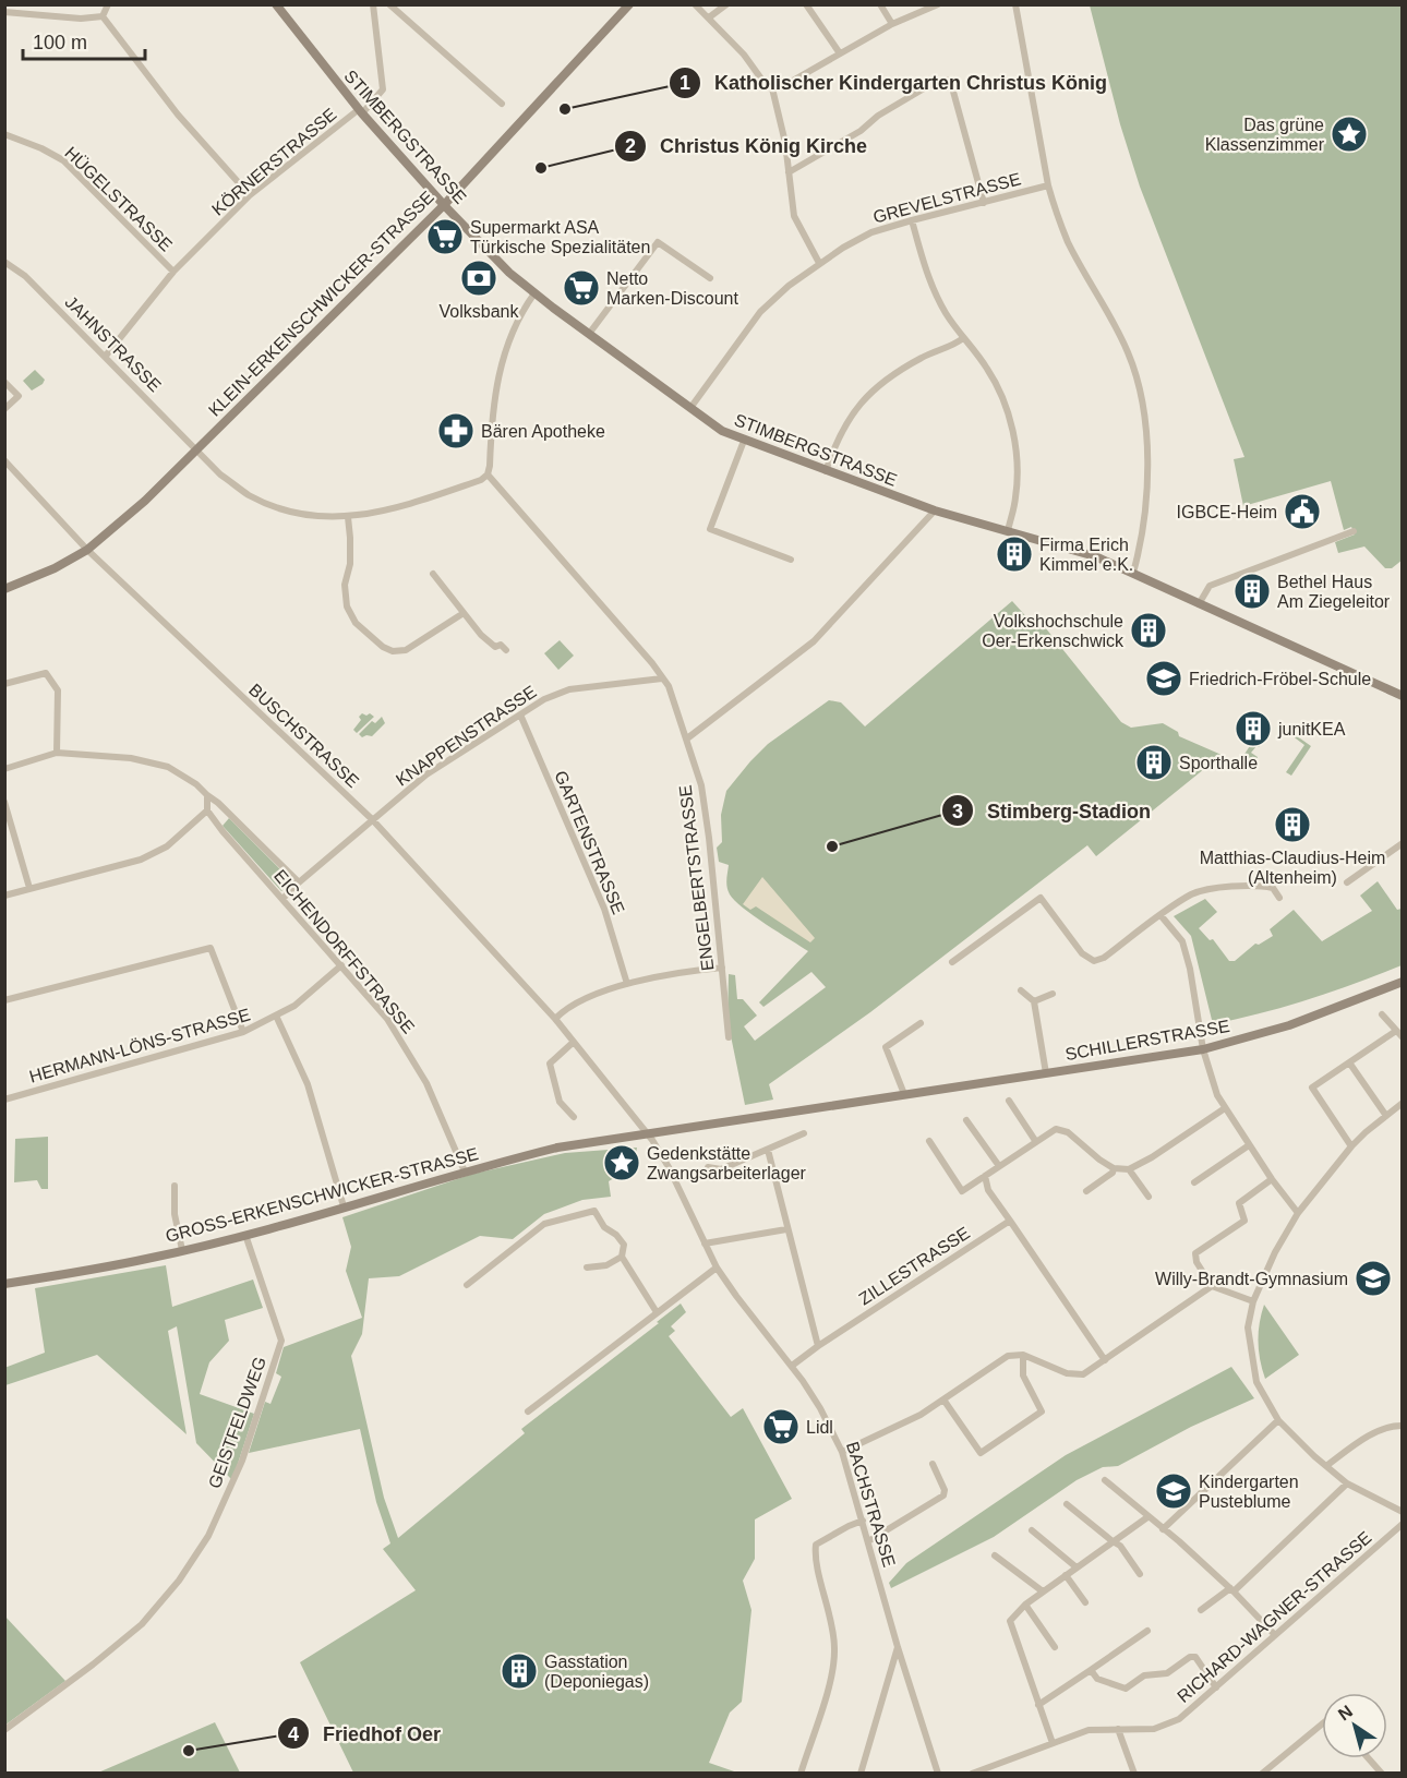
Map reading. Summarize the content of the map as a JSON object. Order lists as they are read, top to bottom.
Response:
{
  "streets": {
    "street": [
      "STIMBERGSTRASSE",
      "KÖRNERSTRASSE",
      "GREVELSTRASSE",
      "HÜGELSTRASSE",
      "KLEIN-ERKENSCHWICKER-STRASSE",
      "JAHNSTRASSE",
      "BUSCHSTRASSE",
      "KNAPPENSTRASSE",
      "GARTENSTRASSE",
      "ENGELBERTSTRASSE",
      "EICHENDORFFSTRASSE",
      "SCHILLERSTRASSE",
      "HERMANN-LÖNS-STRASSE",
      "GROSS-ERKENSCHWICKER-STRASSE",
      "ZILLESTRASSE",
      "GEISTFELDWEG",
      "BACHSTRASSE",
      "RICHARD-WAGNER-STRASSE"
    ]
  },
  "crossings": [
    ["STIMBERGSTRASSE", "KÖRNERSTRASSE"],
    ["STIMBERGSTRASSE", "GREVELSTRASSE"],
    ["STIMBERGSTRASSE", "KLEIN-ERKENSCHWICKER-STRASSE"],
    ["KÖRNERSTRASSE", "HÜGELSTRASSE"],
    ["KÖRNERSTRASSE", "JAHNSTRASSE"],
    ["KLEIN-ERKENSCHWICKER-STRASSE", "JAHNSTRASSE"],
    ["KLEIN-ERKENSCHWICKER-STRASSE", "BUSCHSTRASSE"],
    ["JAHNSTRASSE", "ENGELBERTSTRASSE"],
    ["BUSCHSTRASSE", "KNAPPENSTRASSE"],
    ["BUSCHSTRASSE", "SCHILLERSTRASSE"],
    ["BUSCHSTRASSE", "GROSS-ERKENSCHWICKER-STRASSE"],
    ["BUSCHSTRASSE", "BACHSTRASSE"],
    ["KNAPPENSTRASSE", "GARTENSTRASSE"],
    ["KNAPPENSTRASSE", "ENGELBERTSTRASSE"],
    ["KNAPPENSTRASSE", "EICHENDORFFSTRASSE"],
    ["EICHENDORFFSTRASSE", "HERMANN-LÖNS-STRASSE"],
    ["EICHENDORFFSTRASSE", "GROSS-ERKENSCHWICKER-STRASSE"],
    ["SCHILLERSTRASSE", "GROSS-ERKENSCHWICKER-STRASSE"],
    ["SCHILLERSTRASSE", "BACHSTRASSE"],
    ["GROSS-ERKENSCHWICKER-STRASSE", "GEISTFELDWEG"],
    ["GROSS-ERKENSCHWICKER-STRASSE", "BACHSTRASSE"],
    ["ZILLESTRASSE", "BACHSTRASSE"]
  ],
  "places": {
    "other": [
      "Katholischer Kindergarten Christus König",
      "Christus König Kirche",
      "Stimberg-Stadion",
      "Friedhof Oer"
    ],
    "place": ["Das grüne Klassenzimmer", "Gedenkstätte Zwangsarbeiterlager"],
    "supermarket": ["Supermarkt ASA Türkische Spezialitäten", "Netto Marken-Discount", "Lidl"],
    "bank": ["Volksbank"],
    "pharmacy": ["Bären Apotheke"],
    "public building": ["IGBCE-Heim"],
    "building": [
      "Firma Erich Kimmel e.K.",
      "Bethel Haus Am Ziegeleitor",
      "Volkshochschule Oer-Erkenschwick",
      "junitKEA",
      "Sporthalle",
      "Matthias-Claudius-Heim (Altenheim)",
      "Gasstation (Deponiegas)"
    ],
    "school or university": ["Friedrich-Fröbel-Schule", "Willy-Brandt-Gymnasium", "Kindergarten Pusteblume"]
  },
  "scale_bar": "100 m",
  "north": "top left"
}
